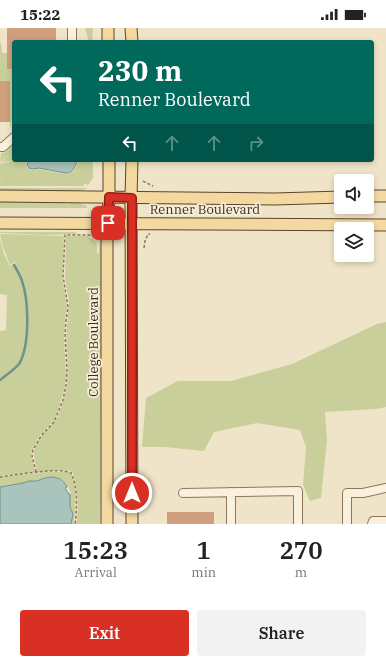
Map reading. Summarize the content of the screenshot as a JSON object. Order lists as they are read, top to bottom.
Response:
{
  "streets": {
    "main road": ["Renner Boulevard", "College Boulevard"]
  },
  "crossings": [
    ["Renner Boulevard", "College Boulevard"]
  ],
  "page": {
    "status": "15:22",
    "turn": ["230 m", "Renner Boulevard"],
    "eta": [
      "15:23",
      "Arrival",
      "1",
      "min",
      "270",
      "m"
    ],
    "buttons": ["Exit", "Share"]
  }
}
